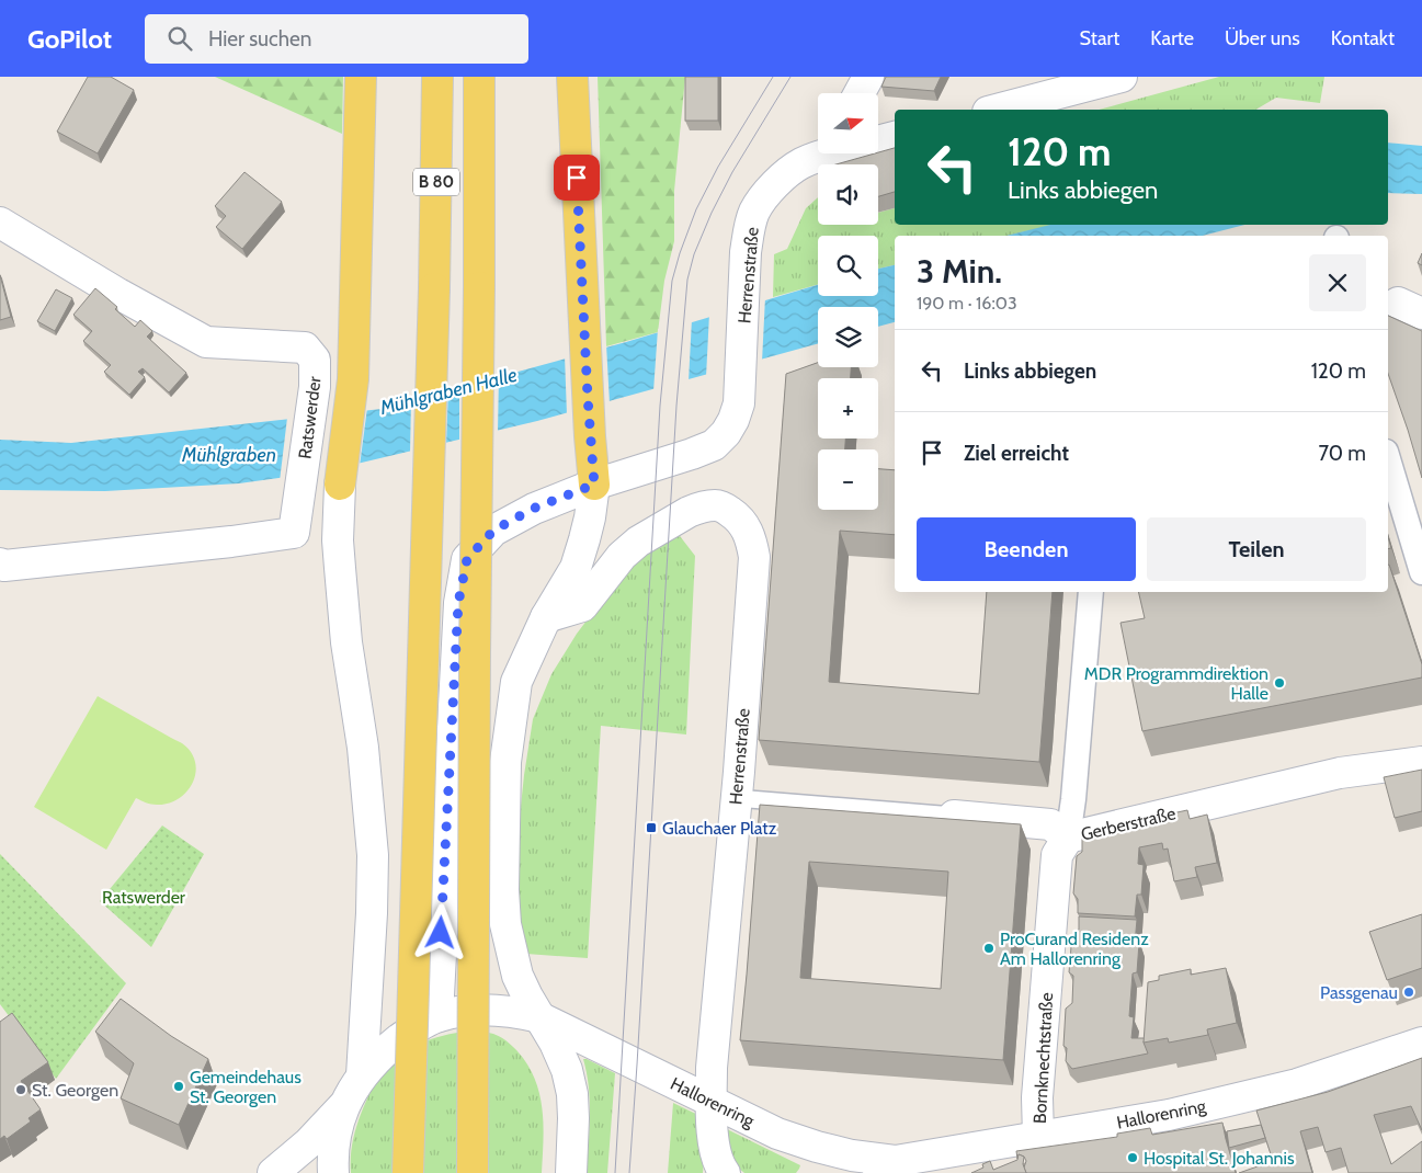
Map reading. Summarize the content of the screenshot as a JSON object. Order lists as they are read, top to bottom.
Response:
{
  "streets": {
    "main road": ["B 80"],
    "street": [
      "Herrenstraße",
      "Ratswerder",
      "Gerberstraße",
      "Bornknechtstraße",
      "Hallorenring"
    ]
  },
  "crossings": [
    ["Herrenstraße", "Gerberstraße"],
    ["Herrenstraße", "Hallorenring"],
    ["Gerberstraße", "Bornknechtstraße"],
    ["Bornknechtstraße", "Hallorenring"]
  ],
  "water": ["Mühlgraben Halle", "Mühlgraben"],
  "parks": ["Ratswerder"],
  "places": {
    "other": [
      "MDR Programmdirektion Halle",
      "ProCurand Residenz Am Hallorenring",
      "Passgenau",
      "Gemeindehaus St. Georgen",
      "St. Georgen",
      "Hospital St. Johannis"
    ],
    "transit": ["Glauchaer Platz"]
  },
  "north": "right",
  "page": {
    "header": "GoPilot",
    "search": "Hier suchen",
    "nav": [
      "Start",
      "Karte",
      "Über uns",
      "Kontakt"
    ],
    "map_buttons": ["+", "−"],
    "turn": ["120 m", "Links abbiegen"],
    "heading": ["3 Min.", "190 m · 16:03"],
    "list": [
      {
        "name": "Links abbiegen",
        "value": "120 m"
      },
      {
        "name": "Ziel erreicht",
        "value": "70 m"
      }
    ],
    "buttons": ["Beenden", "Teilen"]
  }
}
